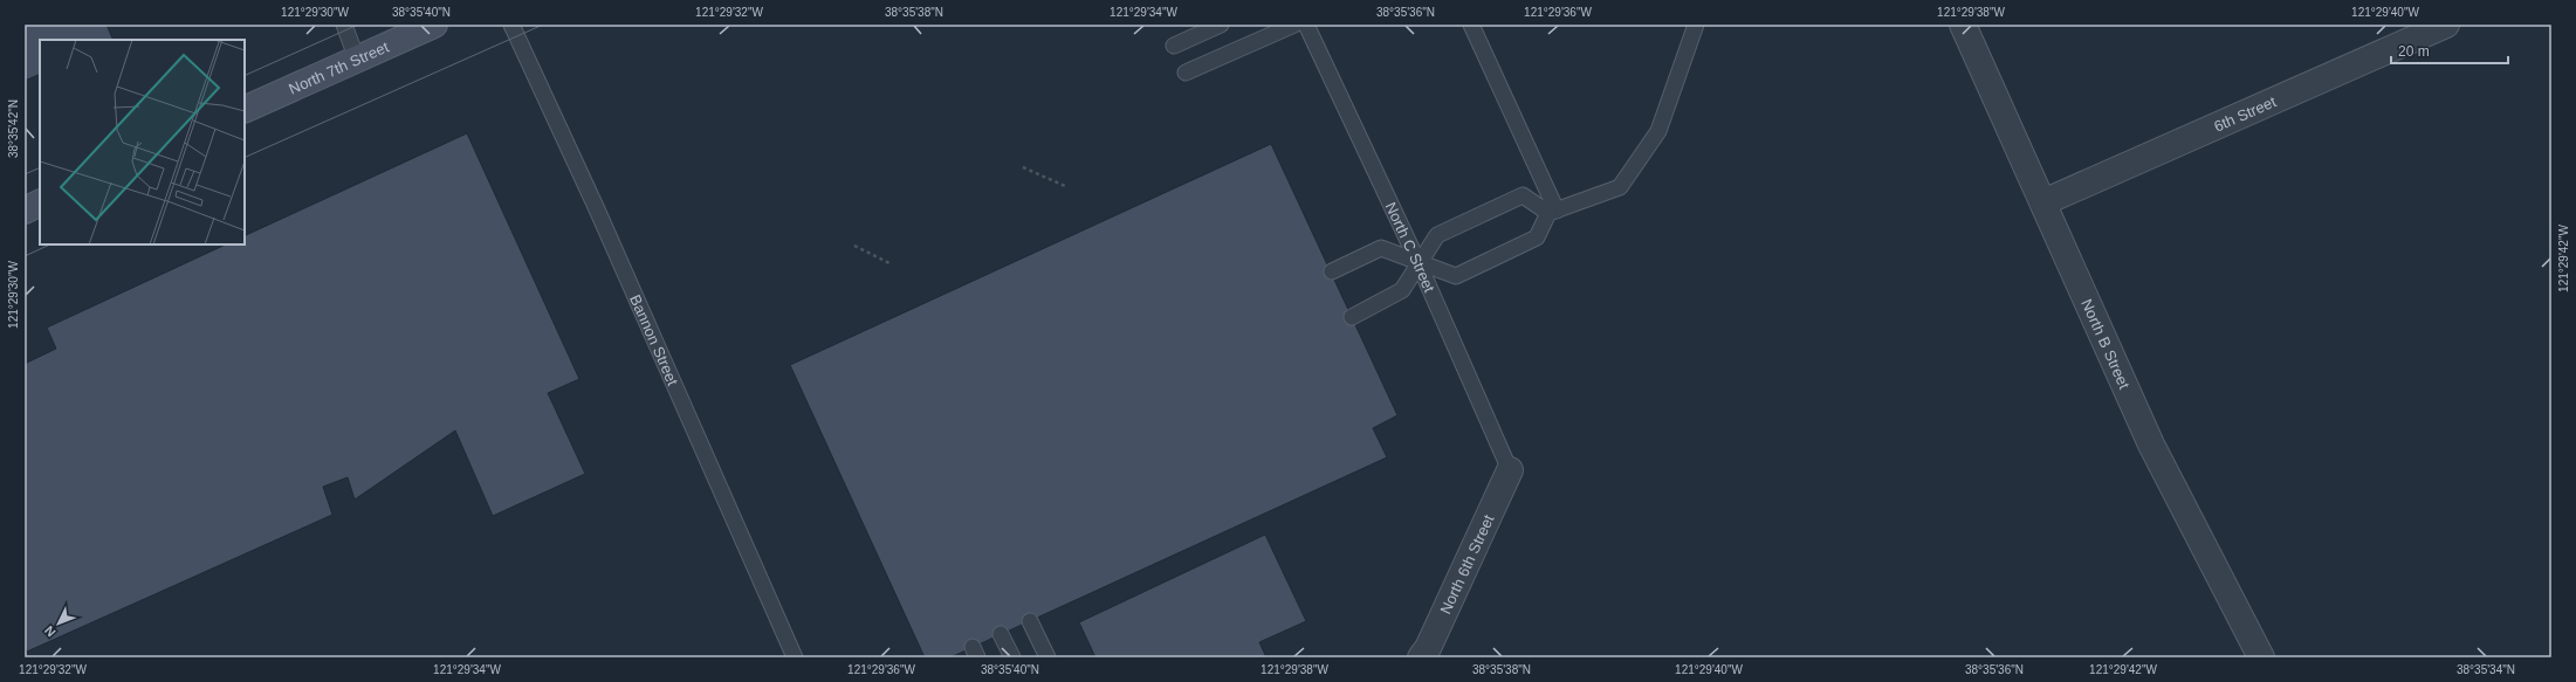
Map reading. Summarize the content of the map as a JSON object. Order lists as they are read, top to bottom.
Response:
{
  "streets": {
    "main road": ["North 7th Street"],
    "street": ["6th Street", "North B Street", "North 6th Street"],
    "lane": ["North C Street", "Bannon Street"]
  },
  "crossings": [
    ["6th Street", "North B Street"],
    ["North C Street", "North 6th Street"]
  ],
  "scale_bar": "20 m",
  "north": "bottom left",
  "coordinates": [
    "121°29'30\"W",
    "38°35'40\"N",
    "121°29'32\"W",
    "38°35'38\"N",
    "121°29'34\"W",
    "38°35'36\"N",
    "121°29'36\"W",
    "121°29'38\"W",
    "121°29'40\"W",
    "38°35'42\"N",
    "121°29'42\"W",
    "38°35'34\"N"
  ]
}
